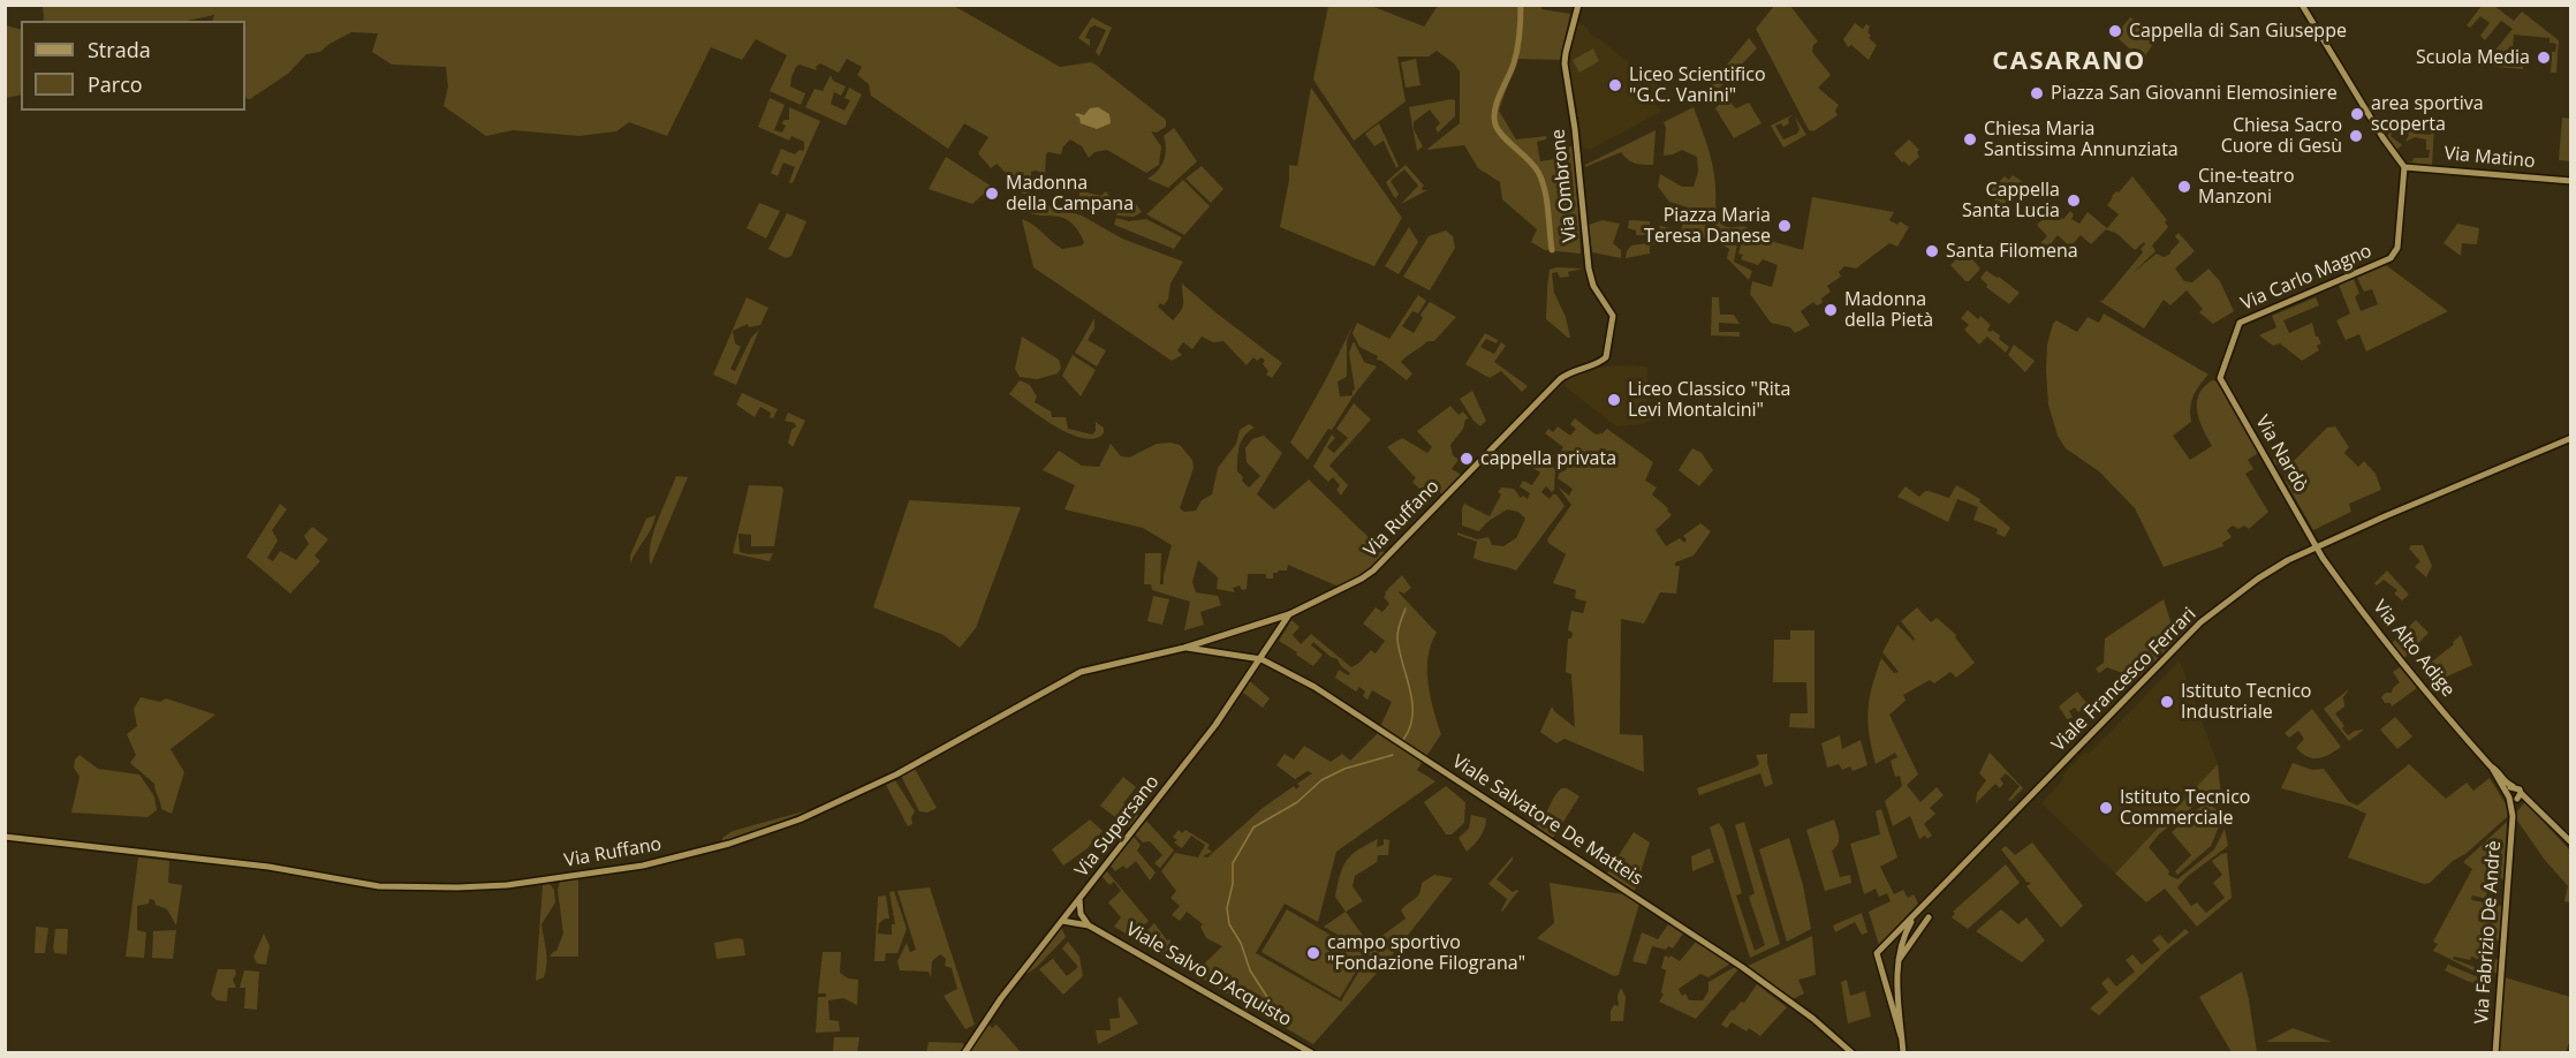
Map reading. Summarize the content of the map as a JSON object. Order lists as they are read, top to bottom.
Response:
{
  "streets": {
    "street": [
      "Via Matino",
      "Via Ombrone",
      "Via Carlo Magno",
      "Via Nardò",
      "Via Ruffano",
      "Via Alto Adige",
      "Viale Francesco Ferrari",
      "Viale Salvatore De Matteis",
      "Via Supersano",
      "Via Fabrizio De Andrè",
      "Viale Salvo D'Acquisto"
    ]
  },
  "crossings": [
    ["Via Matino", "Via Carlo Magno"],
    ["Via Ombrone", "Via Ruffano"],
    ["Via Carlo Magno", "Via Nardò"],
    ["Via Nardò", "Via Alto Adige"],
    ["Via Nardò", "Viale Francesco Ferrari"],
    ["Via Ruffano", "Viale Salvatore De Matteis"],
    ["Via Ruffano", "Via Supersano"],
    ["Via Alto Adige", "Viale Francesco Ferrari"],
    ["Via Alto Adige", "Via Fabrizio De Andrè"],
    ["Viale Salvatore De Matteis", "Via Supersano"],
    ["Via Supersano", "Viale Salvo D'Acquisto"]
  ],
  "districts": ["CASARANO"],
  "places": [
    "Cappella di San Giuseppe",
    "Scuola Media",
    "Liceo Scientifico \"G.C. Vanini\"",
    "Piazza San Giovanni Elemosiniere",
    "area sportiva scoperta",
    "Chiesa Sacro Cuore di Gesù",
    "Chiesa Maria Santissima Annunziata",
    "Cine-teatro Manzoni",
    "Madonna della Campana",
    "Cappella Santa Lucia",
    "Piazza Maria Teresa Danese",
    "Santa Filomena",
    "Madonna della Pietà",
    "Liceo Classico \"Rita Levi Montalcini\"",
    "cappella privata",
    "Istituto Tecnico Industriale",
    "Istituto Tecnico Commerciale",
    "campo sportivo \"Fondazione Filograna\""
  ],
  "legend": ["Strada", "Parco"]
}
